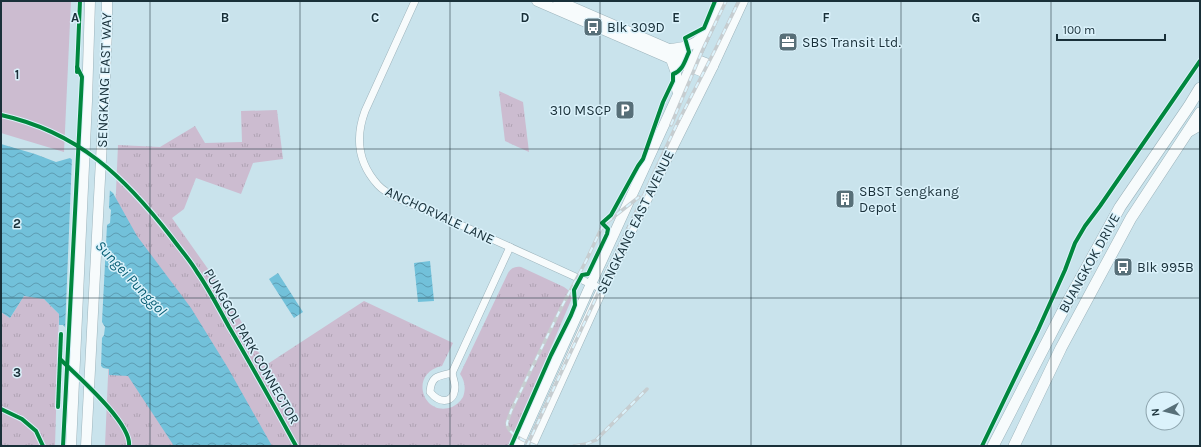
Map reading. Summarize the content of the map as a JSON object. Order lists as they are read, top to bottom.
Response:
{
  "streets": {
    "main road": ["SENGKANG EAST WAY", "SENGKANG EAST AVENUE", "BUANGKOK DRIVE"],
    "street": ["ANCHORVALE LANE"],
    "cycle path": ["PUNGGOL PARK CONNECTOR"]
  },
  "crossings": [
    ["ANCHORVALE LANE", "SENGKANG EAST AVENUE"]
  ],
  "water": ["Sungei Punggol"],
  "places": {
    "bus stop": ["Blk 309D", "Blk 995B"],
    "office": ["SBS Transit Ltd."],
    "parking": ["310 MSCP"],
    "building": ["SBST Sengkang Depot"]
  },
  "scale_bar": "100 m",
  "north": "left",
  "grid": {
    "columns": [
      "A",
      "B",
      "C",
      "D",
      "E",
      "F",
      "G"
    ],
    "rows": ["1", "2", "3"]
  }
}
